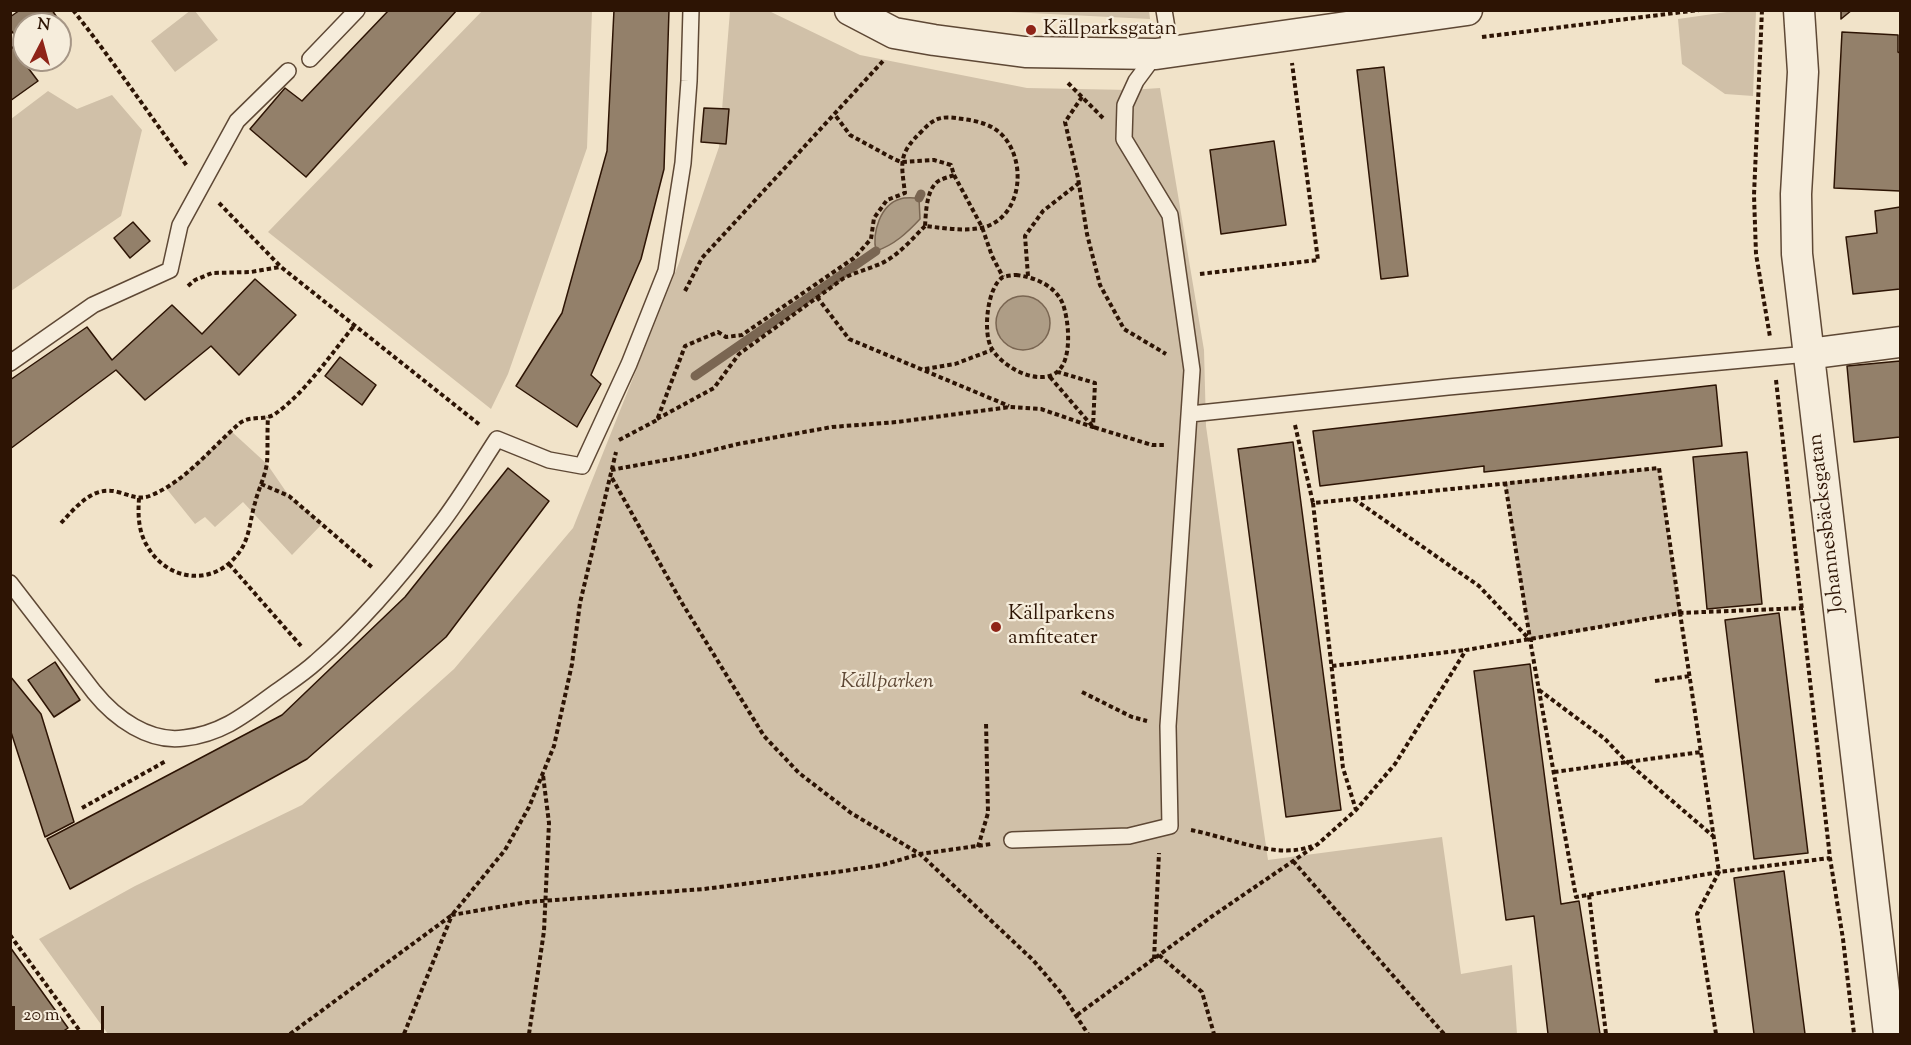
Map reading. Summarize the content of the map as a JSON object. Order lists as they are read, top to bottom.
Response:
{
  "streets": {
    "street": ["Johannesbäcksgatan"]
  },
  "parks": ["Källparken"],
  "places": ["Källparksgatan", "Källparkens amfiteater"],
  "scale_bar": "20 m",
  "north": "top"
}
